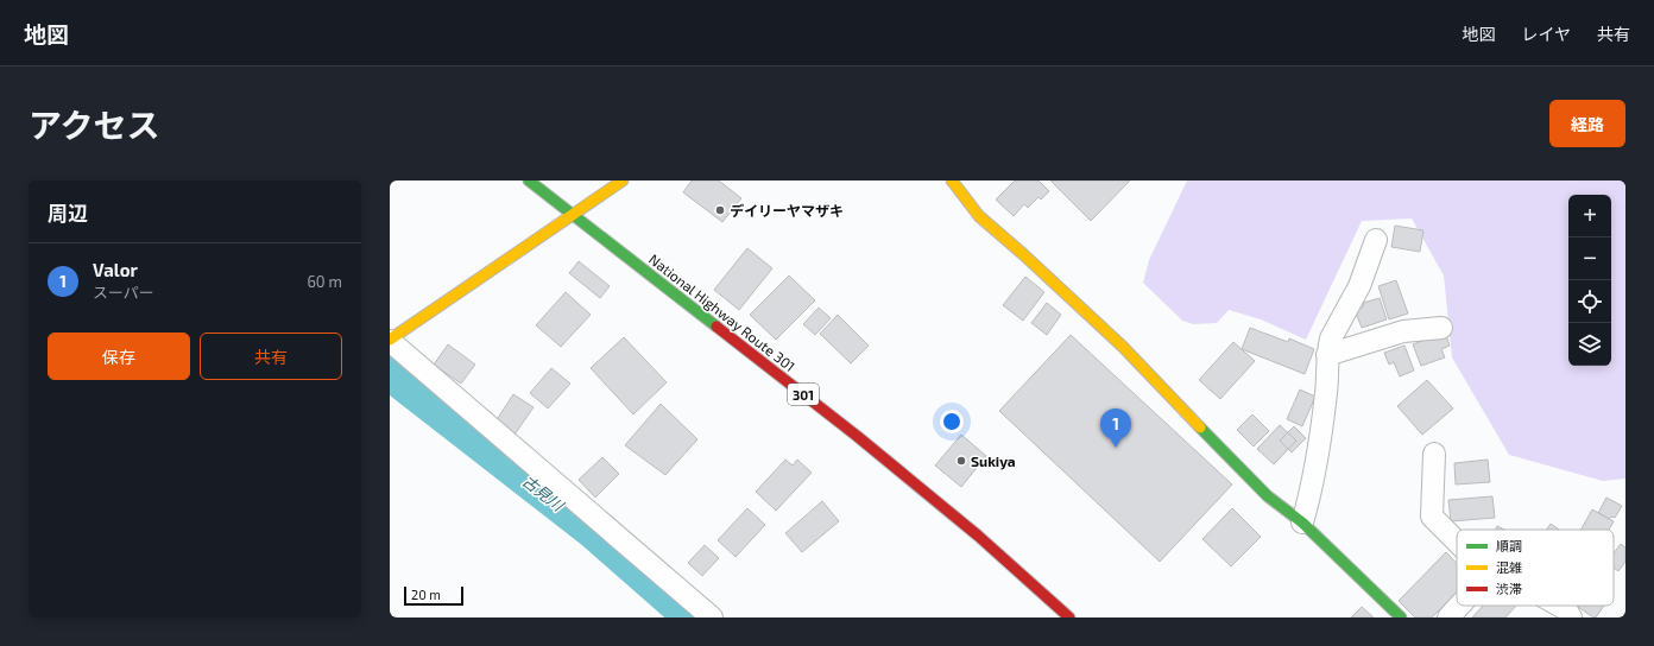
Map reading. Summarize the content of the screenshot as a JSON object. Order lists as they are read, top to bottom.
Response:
{
  "streets": {
    "main road": ["National Highway Route 301", "301"]
  },
  "water": ["古見川"],
  "places": ["デイリーヤマザキ", "Sukiya"],
  "legend": ["順調", "混雑", "渋滞"],
  "scale_bar": "20 m",
  "page": {
    "header": "地図",
    "nav": ["地図", "レイヤ", "共有"],
    "title": "アクセス",
    "buttons": [
      "経路",
      ["保存", "共有"]
    ],
    "heading": "周辺",
    "map_buttons": ["+", "−"],
    "list": [
      {
        "mark": "1",
        "name": "Valor",
        "note": "スーパー",
        "value": "60 m"
      }
    ],
    "pins": "1",
    "scale": "20 m"
  }
}
